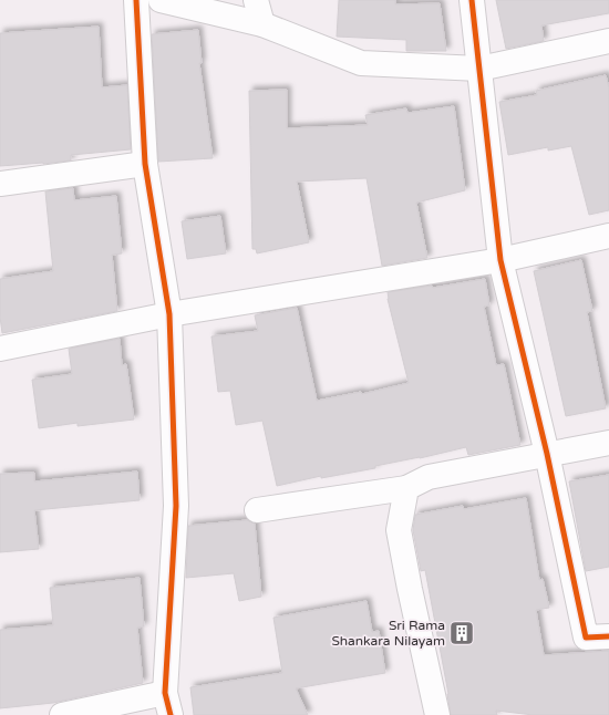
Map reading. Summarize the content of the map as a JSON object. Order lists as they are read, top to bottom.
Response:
{
  "places": {
    "building": ["Sri Rama Shankara Nilayam"]
  }
}
